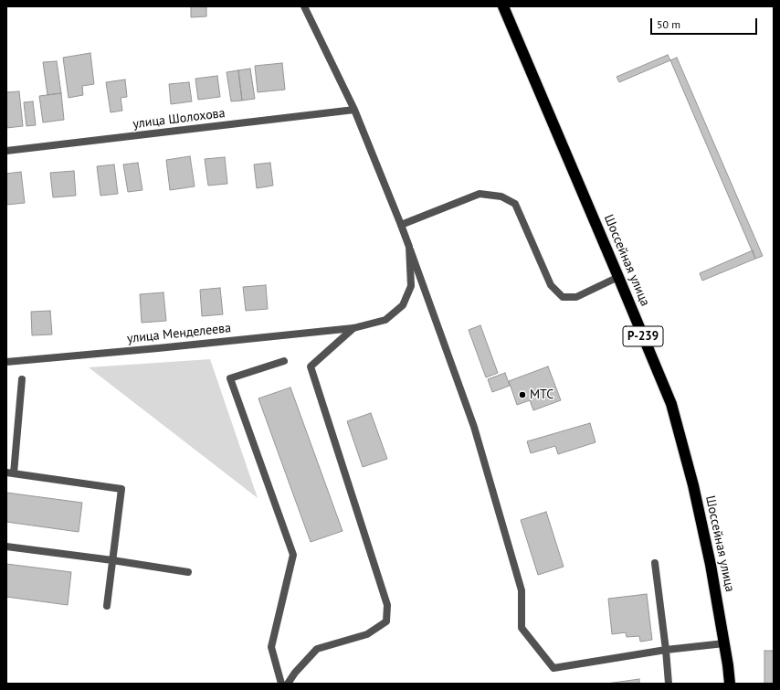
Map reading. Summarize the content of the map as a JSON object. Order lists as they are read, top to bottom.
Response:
{
  "streets": {
    "highway": ["Шоссейная улица", "Р-239"],
    "street": ["улица Шолохова", "улица Менделеева"]
  },
  "places": ["МТС"],
  "scale_bar": "50 m"
}
